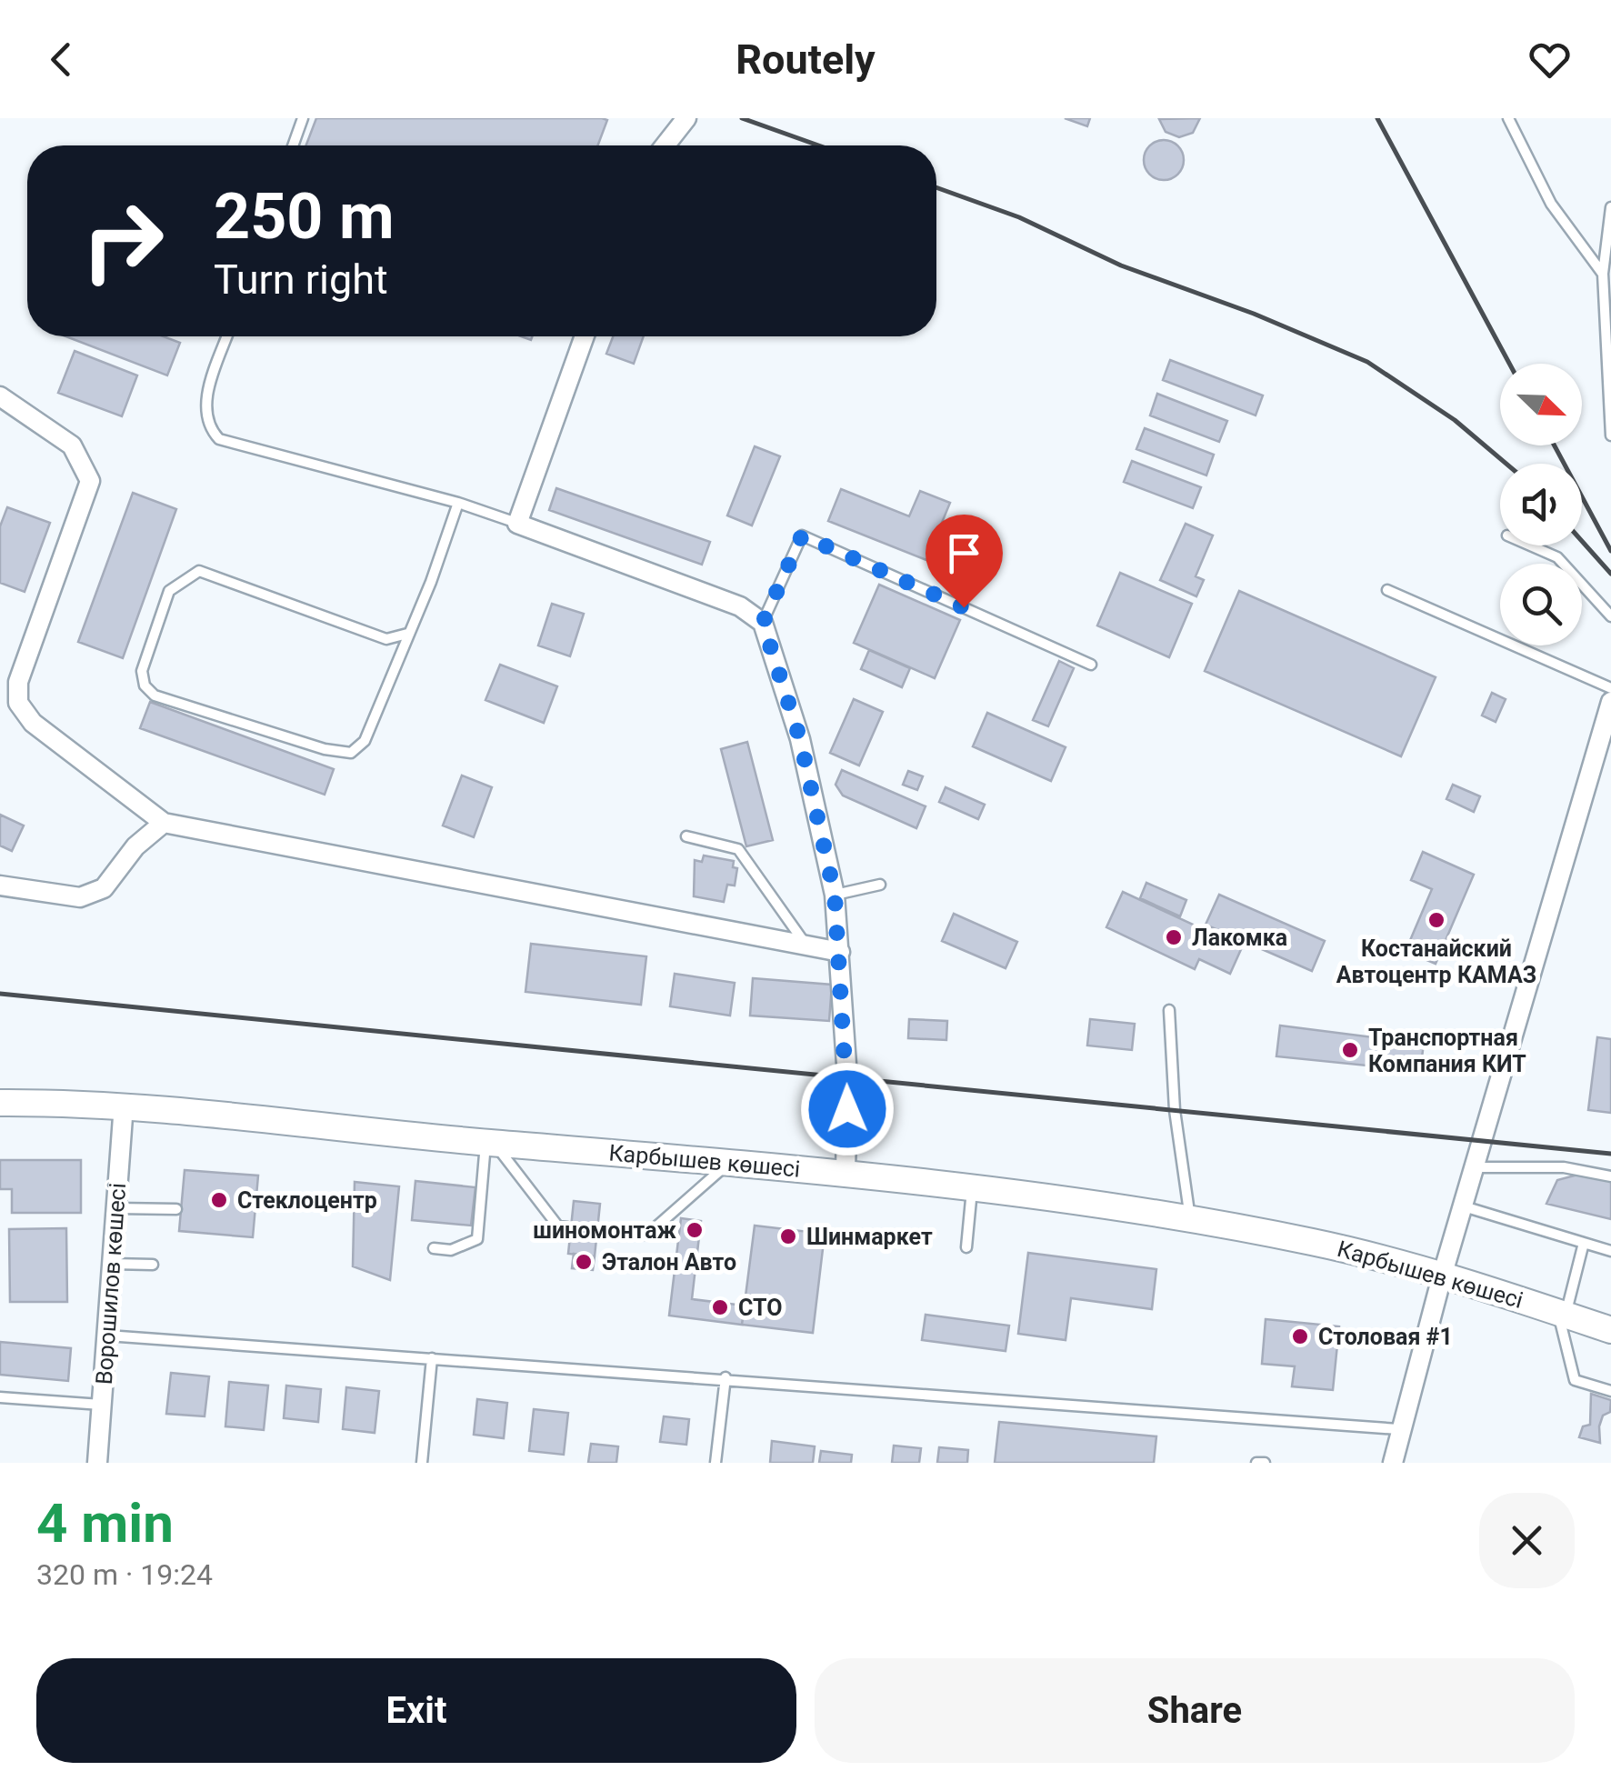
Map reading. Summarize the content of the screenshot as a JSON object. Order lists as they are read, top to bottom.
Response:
{
  "streets": {
    "main road": ["Карбышев көшесі"],
    "street": ["Ворошилов көшесі"]
  },
  "crossings": [
    ["Карбышев көшесі", "Ворошилов көшесі"]
  ],
  "places": [
    "Костанайский Автоцентр КАМАЗ",
    "Лакомка",
    "Транспортная Компания КИТ",
    "Стеклоцентр",
    "шиномонтаж",
    "Шинмаркет",
    "Эталон Авто",
    "СТО",
    "Столовая #1"
  ],
  "north": "bottom right",
  "page": {
    "header": "Routely",
    "turn": ["250 m", "Turn right"],
    "heading": ["4 min", "320 m · 19:24"],
    "buttons": ["Exit", "Share"]
  }
}
